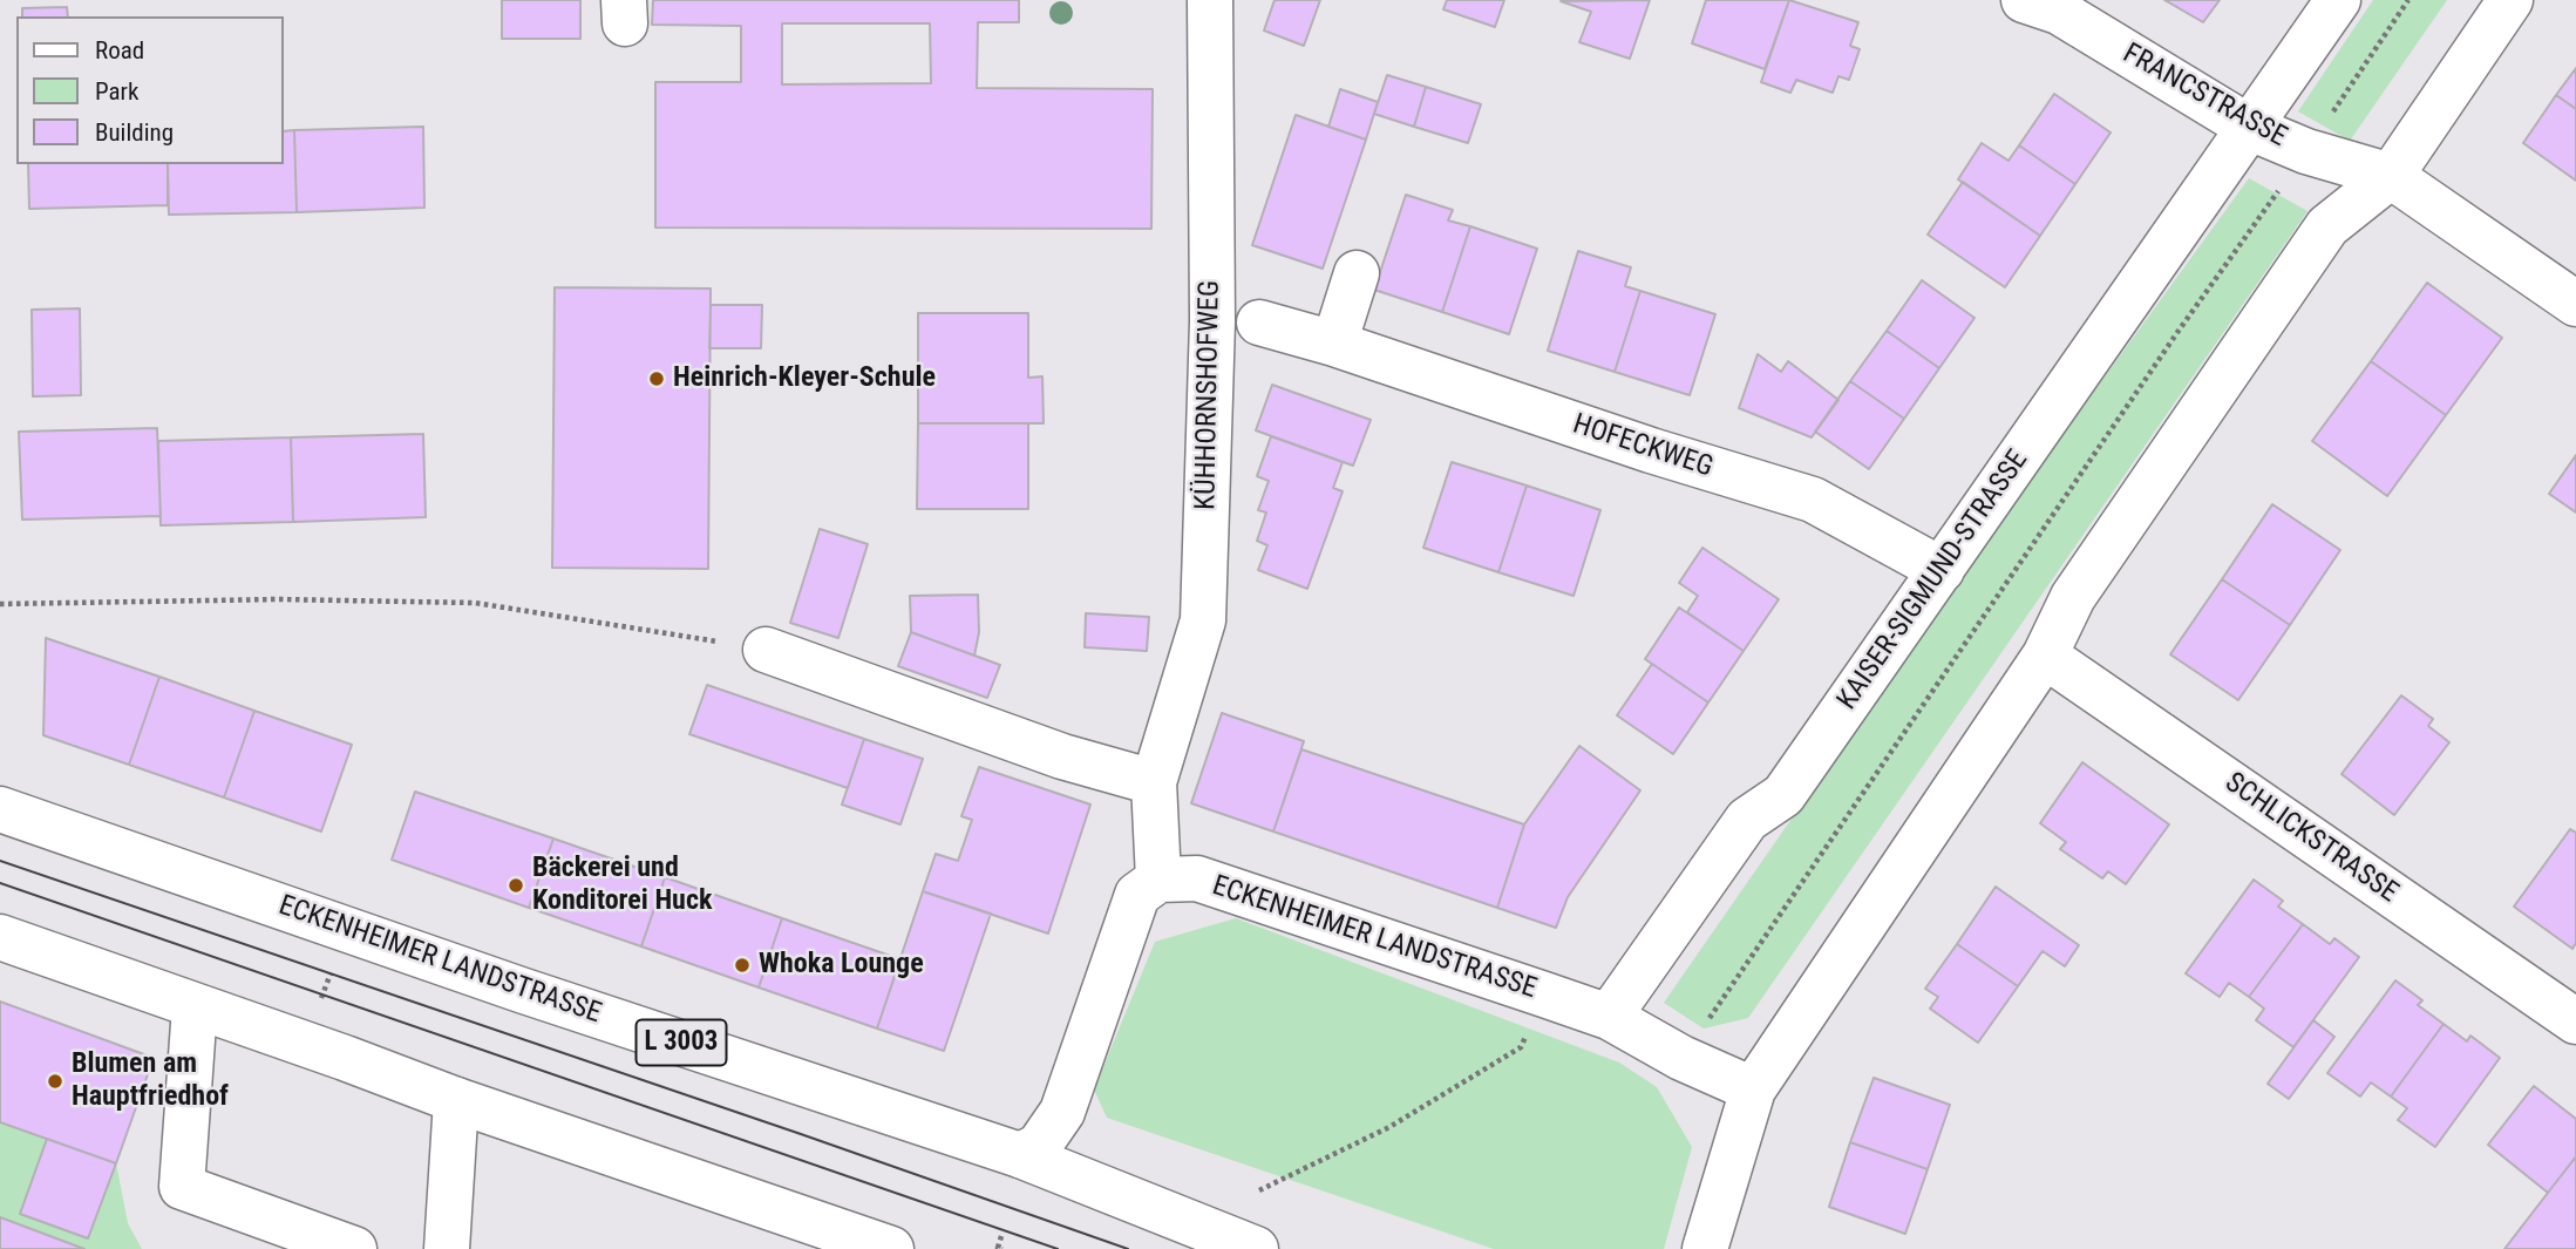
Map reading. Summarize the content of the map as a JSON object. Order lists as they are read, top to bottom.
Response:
{
  "streets": {
    "street": [
      "FRANCSTRASSE",
      "KÜHHORNSHOFWEG",
      "HOFECKWEG",
      "KAISER-SIGMUND-STRASSE",
      "SCHLICKSTRASSE",
      "ECKENHEIMER LANDSTRASSE",
      "L 3003"
    ]
  },
  "crossings": [
    ["FRANCSTRASSE", "KAISER-SIGMUND-STRASSE"],
    ["KÜHHORNSHOFWEG", "ECKENHEIMER LANDSTRASSE"],
    ["HOFECKWEG", "KAISER-SIGMUND-STRASSE"],
    ["KAISER-SIGMUND-STRASSE", "ECKENHEIMER LANDSTRASSE"]
  ],
  "places": [
    "Heinrich-Kleyer-Schule",
    "Bäckerei und Konditorei Huck",
    "Whoka Lounge",
    "Blumen am Hauptfriedhof"
  ],
  "legend": ["Road", "Park", "Building"]
}
